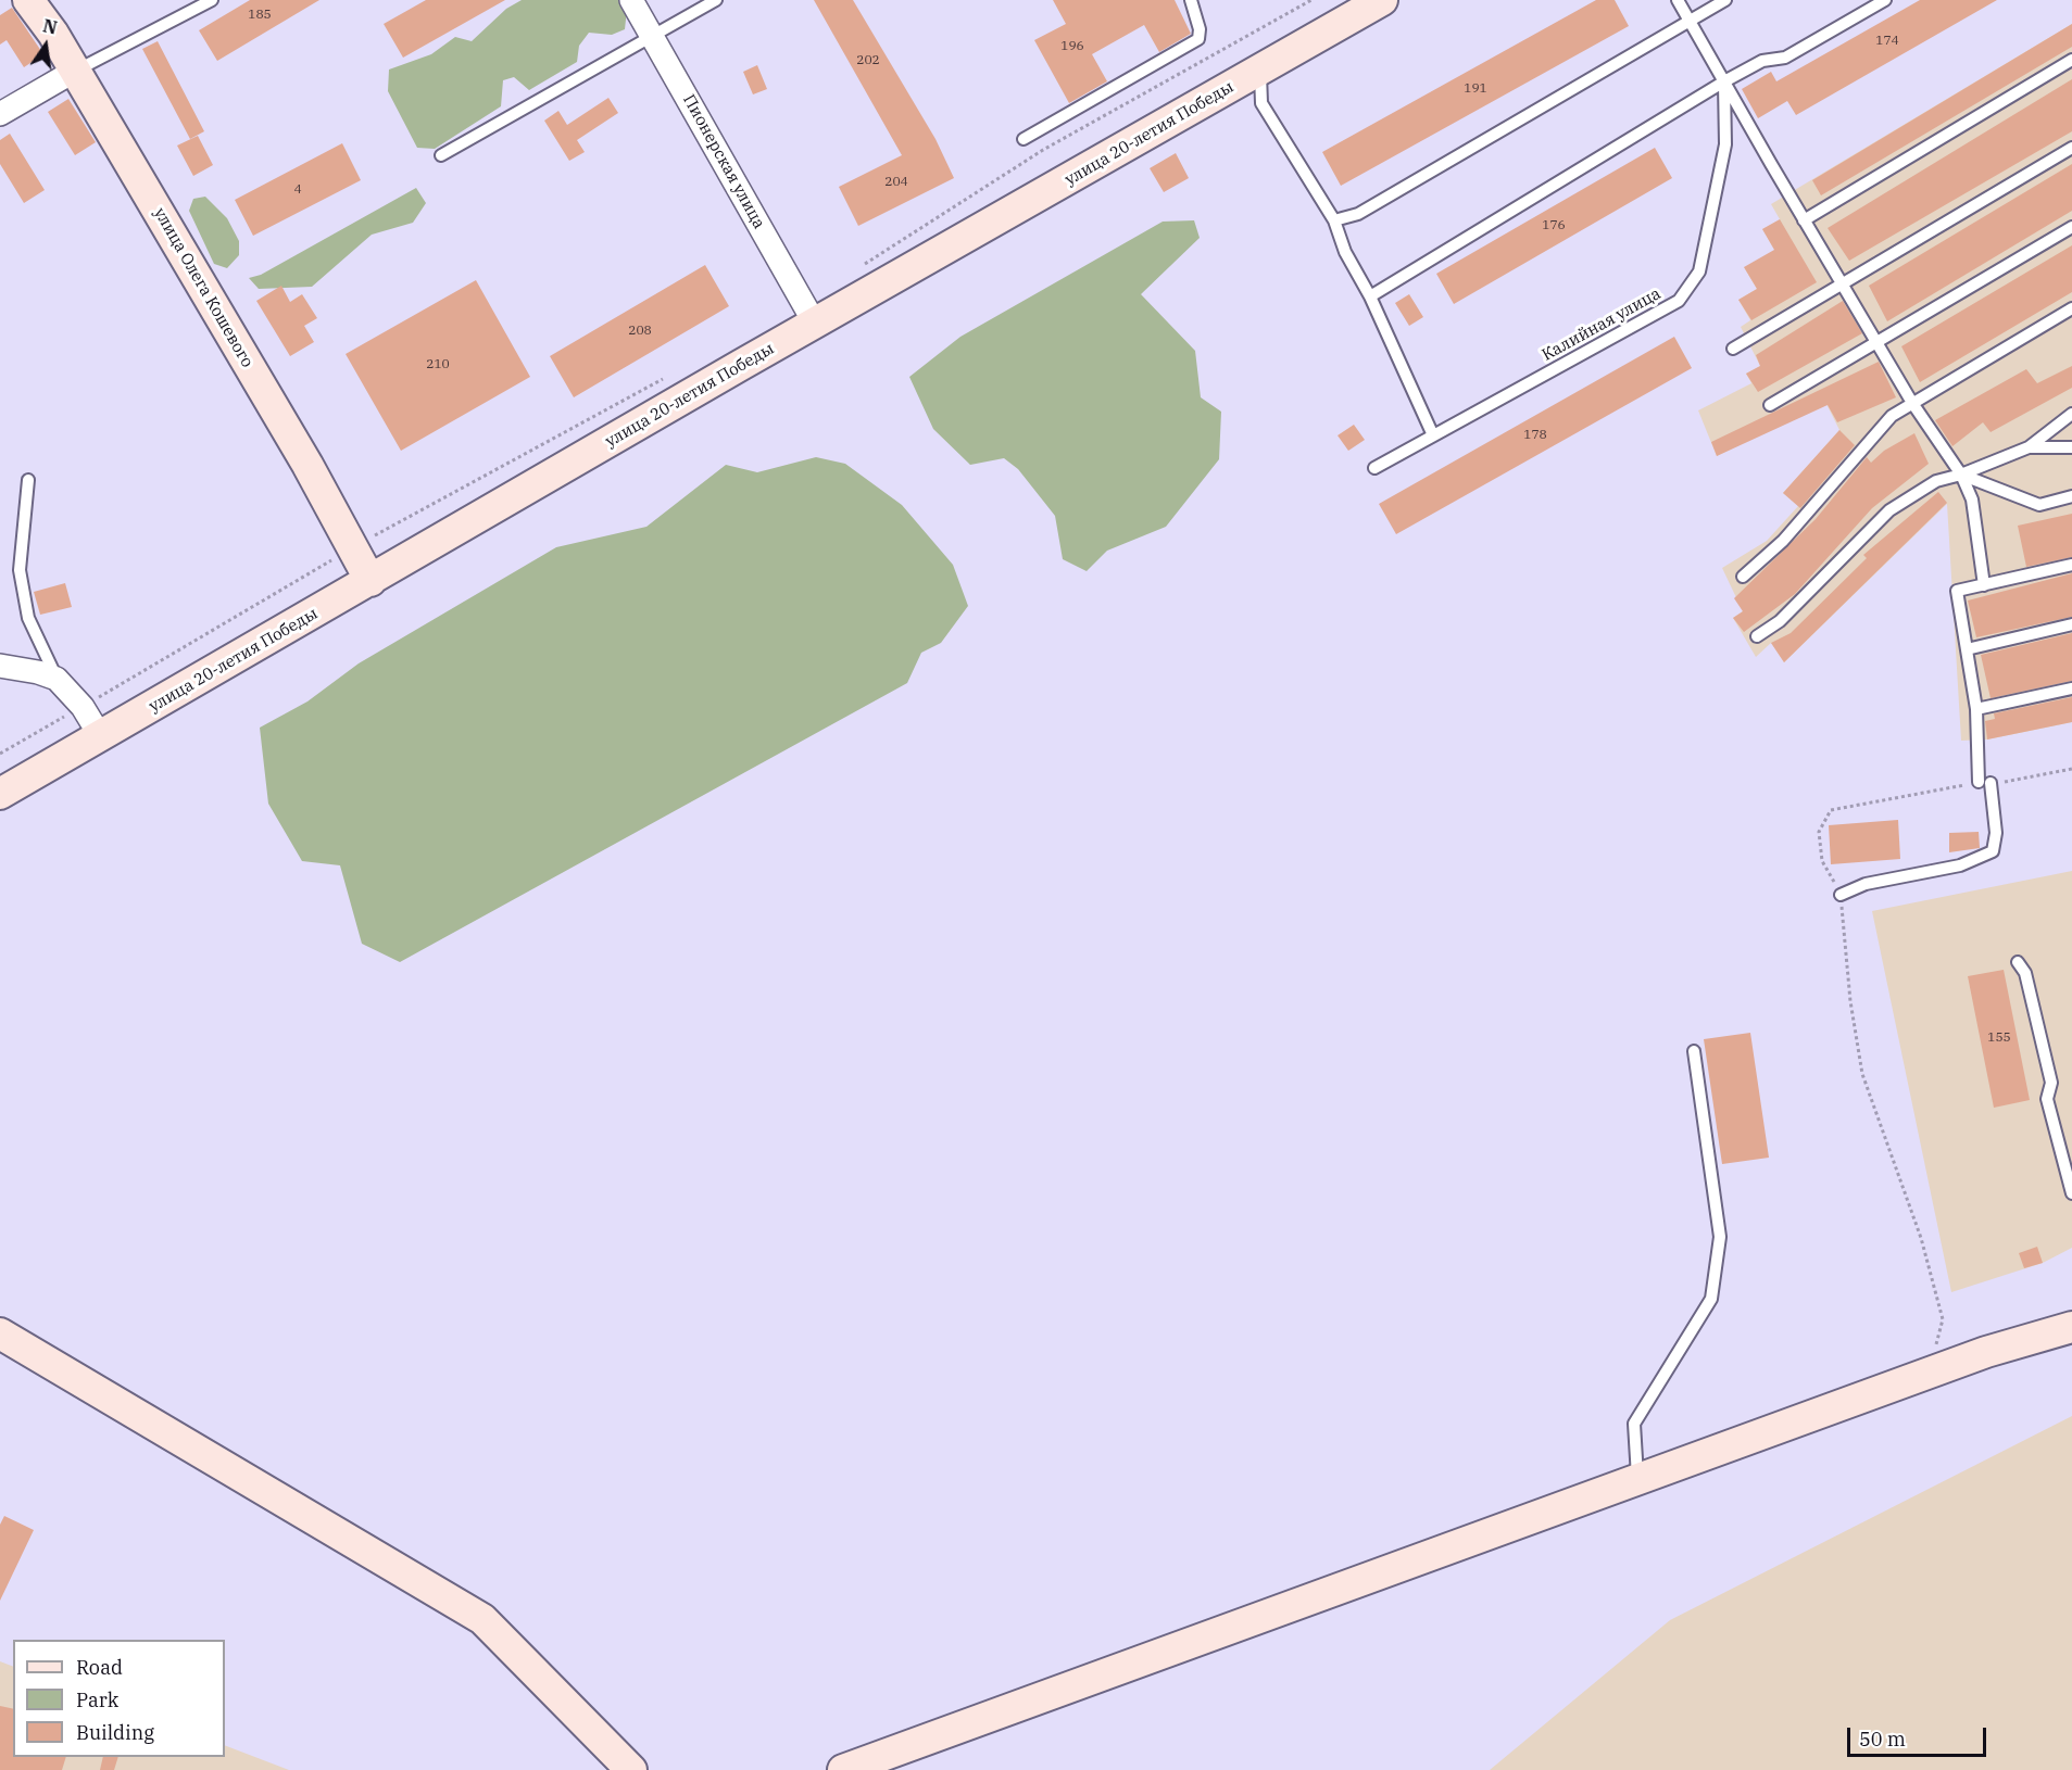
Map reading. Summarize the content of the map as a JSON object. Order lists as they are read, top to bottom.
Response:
{
  "streets": {
    "main road": ["улица 20-летия Победы", "улица Олега Кошевого"],
    "street": ["Пионерская улица"],
    "lane": ["Калийная улица"]
  },
  "crossings": [
    ["улица 20-летия Победы", "Пионерская улица"],
    ["улица 20-летия Победы", "улица Олега Кошевого"]
  ],
  "house_numbers": [
    "185",
    "174",
    "196",
    "202",
    "191",
    "204",
    "4",
    "176",
    "208",
    "210",
    "178",
    "155"
  ],
  "legend": ["Road", "Park", "Building"],
  "scale_bar": "50 m",
  "north": "top"
}
